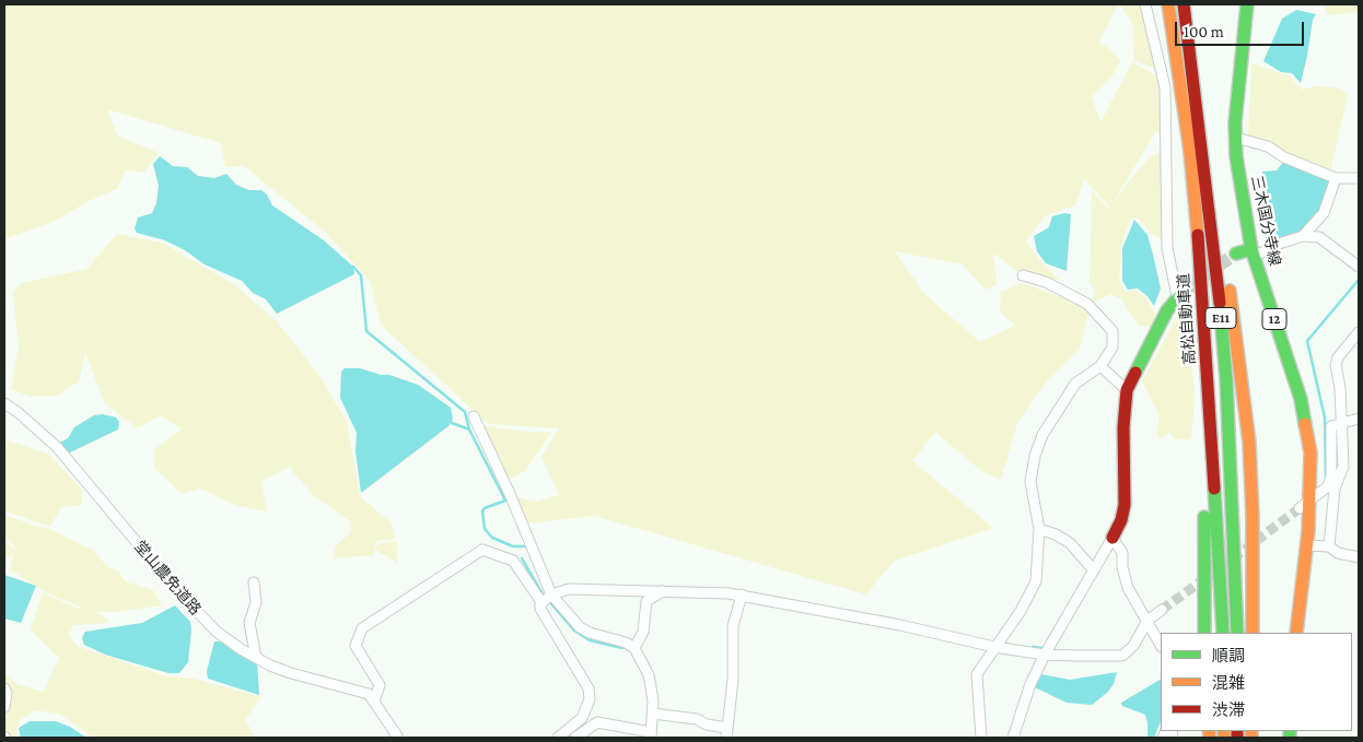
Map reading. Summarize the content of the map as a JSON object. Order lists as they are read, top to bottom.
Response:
{
  "streets": {
    "main road": [
      "三木国分寺線",
      "E11",
      "高松自動車道",
      "12"
    ],
    "street": ["堂山農免道路"]
  },
  "legend": ["順調", "混雑", "渋滞"],
  "scale_bar": "100 m"
}
